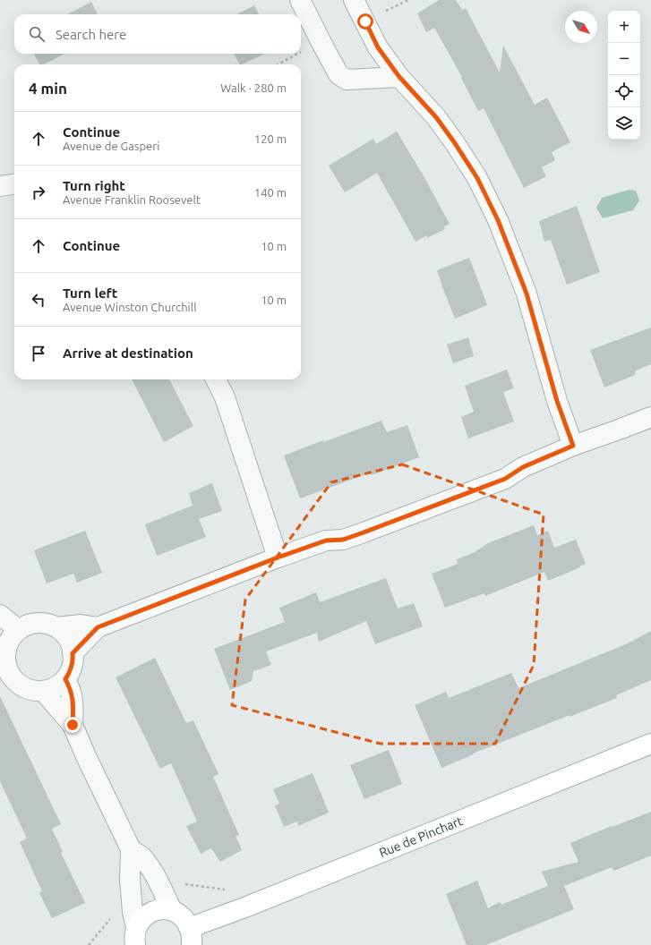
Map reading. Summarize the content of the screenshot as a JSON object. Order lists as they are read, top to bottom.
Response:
{
  "streets": {
    "main road": ["Rue de Pinchart"]
  },
  "north": "bottom right",
  "page": {
    "map_buttons": ["+", "−"],
    "search": "Search here",
    "heading": ["4 min", "Walk · 280 m"],
    "list": [
      ["Continue", "Avenue de Gasperi", "120 m"],
      ["Turn right", "Avenue Franklin Roosevelt", "140 m"],
      ["Continue", "10 m"],
      ["Turn left", "Avenue Winston Churchill", "10 m"],
      "Arrive at destination"
    ]
  }
}
